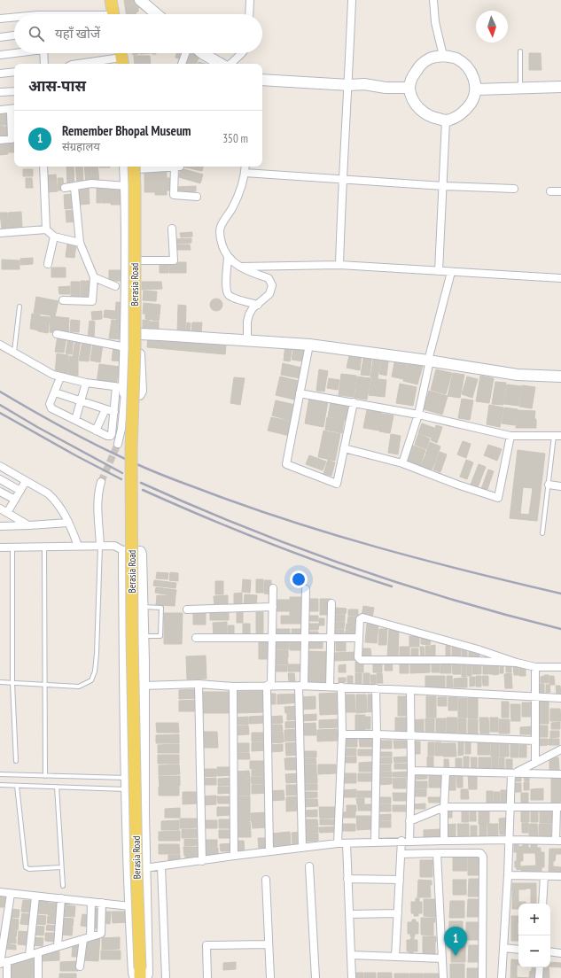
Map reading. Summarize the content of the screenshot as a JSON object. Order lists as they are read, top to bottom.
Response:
{
  "streets": {
    "main road": ["Berasia Road"]
  },
  "north": "bottom",
  "page": {
    "search": "यहाँ खोजें",
    "heading": "आस-पास",
    "list": [
      {
        "mark": "1",
        "name": "Remember Bhopal Museum",
        "note": "संग्रहालय",
        "value": "350 m"
      }
    ],
    "map_buttons": ["+", "−"],
    "pins": "1"
  }
}
